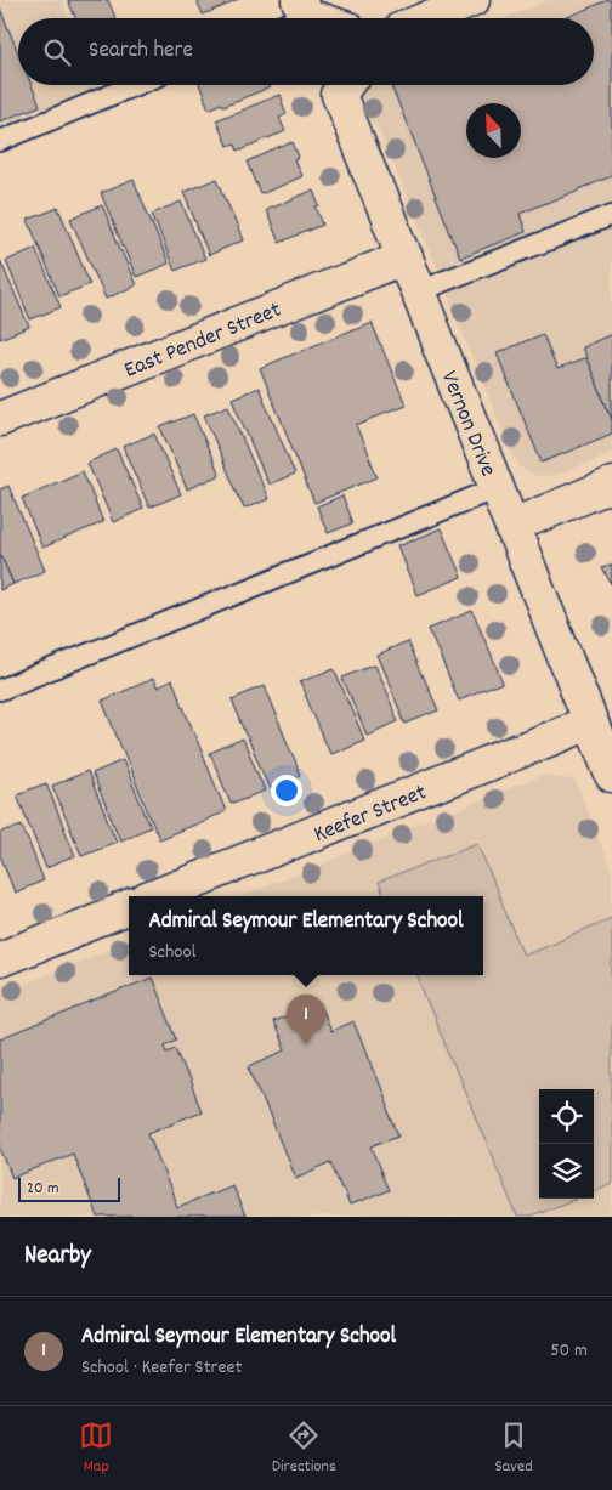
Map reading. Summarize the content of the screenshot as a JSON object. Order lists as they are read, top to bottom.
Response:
{
  "streets": {
    "street": ["East Pender Street", "Vernon Drive", "Keefer Street"]
  },
  "crossings": [
    ["East Pender Street", "Vernon Drive"],
    ["Vernon Drive", "Keefer Street"]
  ],
  "scale_bar": "20 m",
  "north": "top left",
  "page": {
    "search": "Search here",
    "popup": ["Admiral Seymour Elementary School", "School"],
    "pins": "1",
    "scale": "20 m",
    "heading": "Nearby",
    "list": [
      {
        "mark": "1",
        "name": "Admiral Seymour Elementary School",
        "note": "School · Keefer Street",
        "value": "50 m"
      }
    ],
    "nav": ["Map", "Directions", "Saved"]
  }
}
